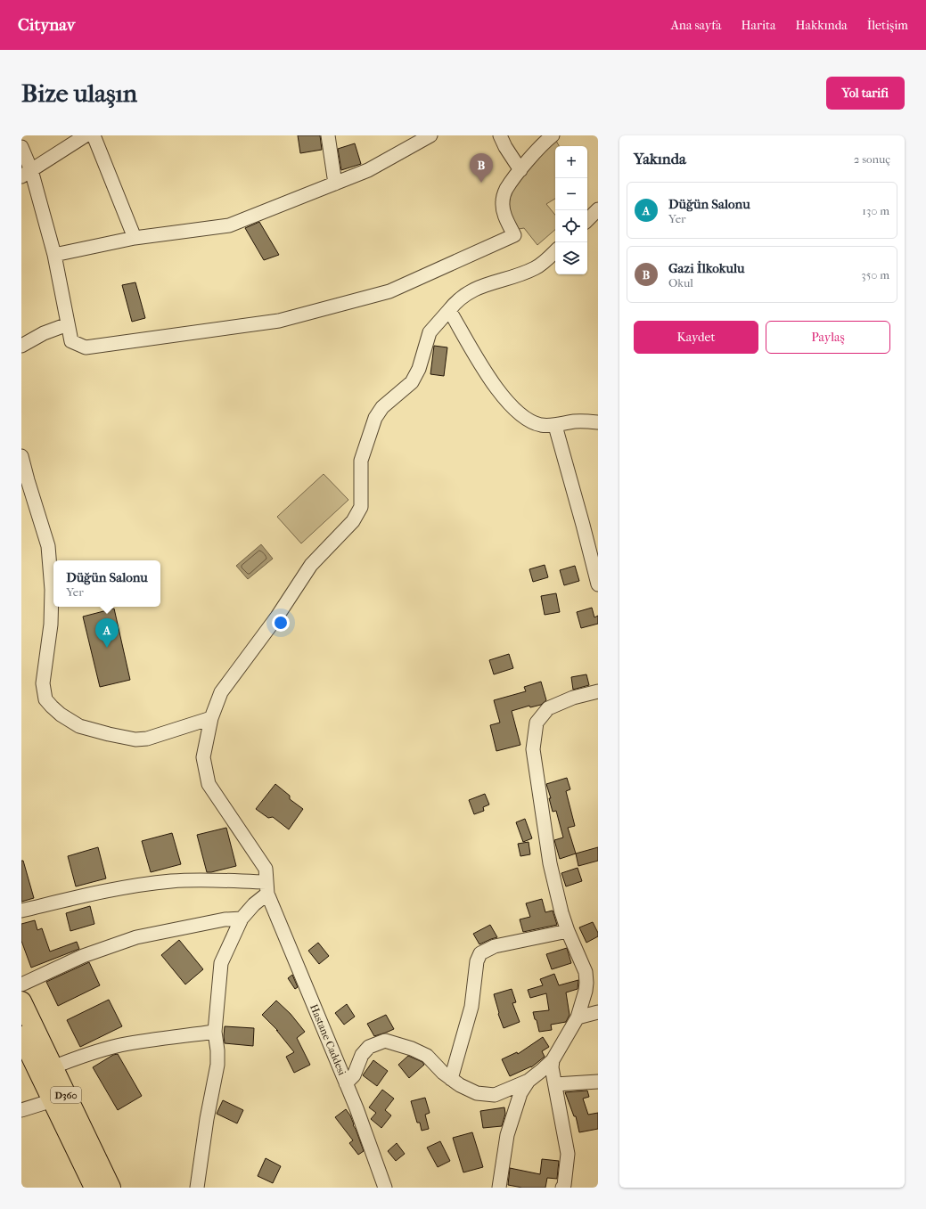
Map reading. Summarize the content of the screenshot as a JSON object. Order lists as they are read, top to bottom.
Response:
{
  "streets": {
    "highway": ["D360"],
    "street": ["Hastane Caddesi"]
  },
  "page": {
    "header": "Citynav",
    "nav": [
      "Ana sayfa",
      "Harita",
      "Hakkında",
      "İletişim"
    ],
    "buttons": [
      "Yol tarifi",
      ["Kaydet", "Paylaş"]
    ],
    "title": "Bize ulaşın",
    "heading": ["Yakında", "2 sonuç"],
    "map_buttons": ["+", "−"],
    "pins": ["B", "A"],
    "list": [
      {
        "mark": "A",
        "name": "Düğün Salonu",
        "note": "Yer",
        "value": "130 m"
      },
      {
        "mark": "B",
        "name": "Gazi İlkokulu",
        "note": "Okul",
        "value": "350 m"
      }
    ],
    "popup": ["Düğün Salonu", "Yer"]
  }
}
